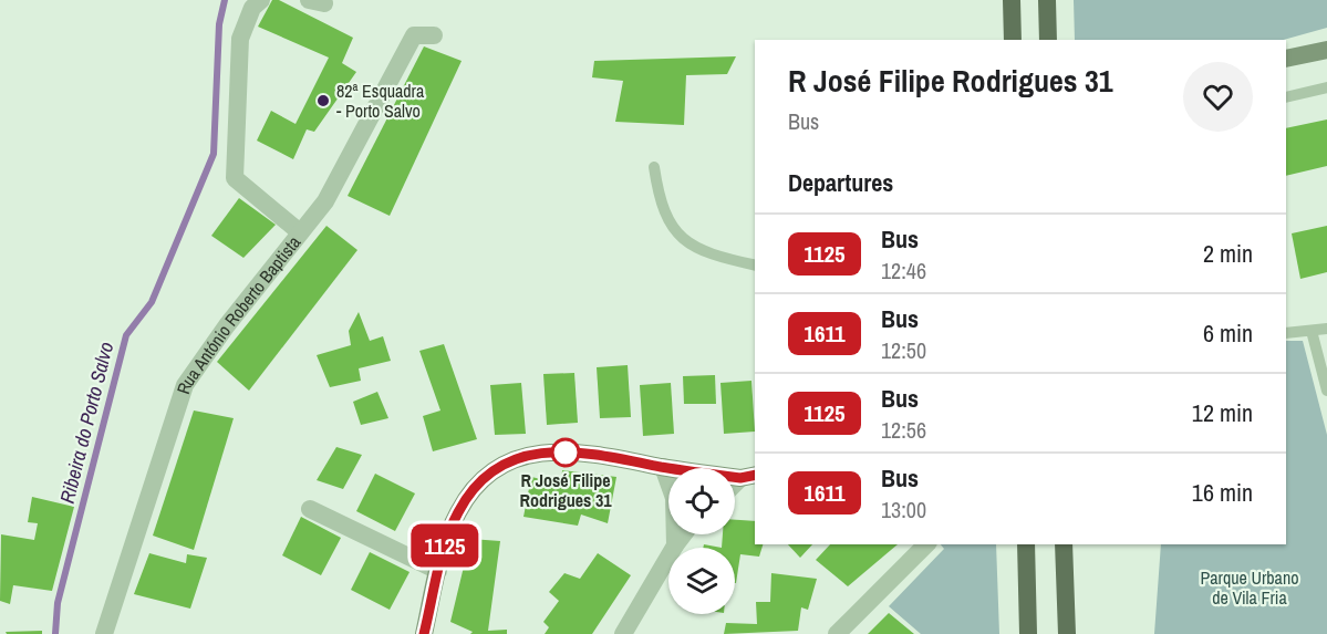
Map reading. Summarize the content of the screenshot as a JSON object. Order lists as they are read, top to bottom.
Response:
{
  "streets": {
    "street": ["Rua António Roberto Baptista"]
  },
  "water": ["Ribeira do Porto Salvo"],
  "parks": ["Parque Urbano de Vila Fria"],
  "places": ["82ª Esquadra - Porto Salvo", "R José Filipe Rodrigues 31"],
  "lines": ["bus line 1125"],
  "page": {
    "on_map": "1125",
    "heading": [
      ["R José Filipe Rodrigues 31", "Bus"],
      "Departures"
    ],
    "list": [
      {
        "mark": "1125",
        "name": "Bus",
        "note": "12:46",
        "value": "2 min"
      },
      {
        "mark": "1611",
        "name": "Bus",
        "note": "12:50",
        "value": "6 min"
      },
      {
        "mark": "1125",
        "name": "Bus",
        "note": "12:56",
        "value": "12 min"
      },
      {
        "mark": "1611",
        "name": "Bus",
        "note": "13:00",
        "value": "16 min"
      }
    ]
  }
}
